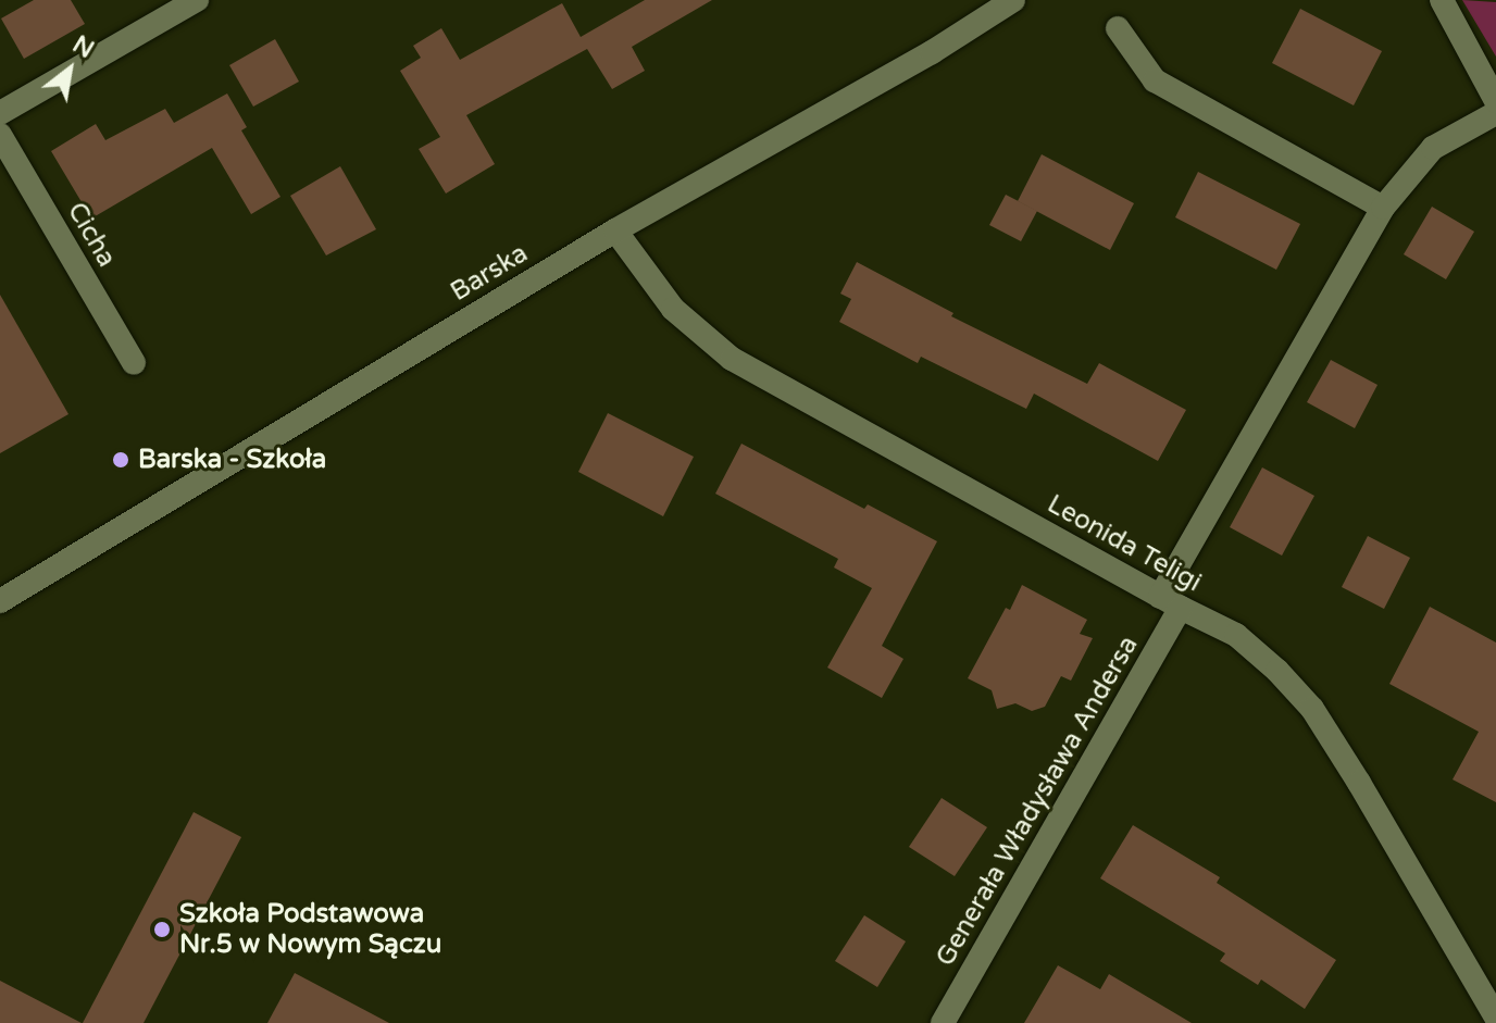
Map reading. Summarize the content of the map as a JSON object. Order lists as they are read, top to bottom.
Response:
{
  "streets": {
    "street": [
      "Cicha",
      "Barska",
      "Leonida Teligi",
      "Generała Władysława Andersa"
    ]
  },
  "crossings": [
    ["Barska", "Leonida Teligi"],
    ["Leonida Teligi", "Generała Władysława Andersa"]
  ],
  "places": ["Barska - Szkoła", "Szkoła Podstawowa Nr.5 w Nowym Sączu"],
  "north": "top right"
}
